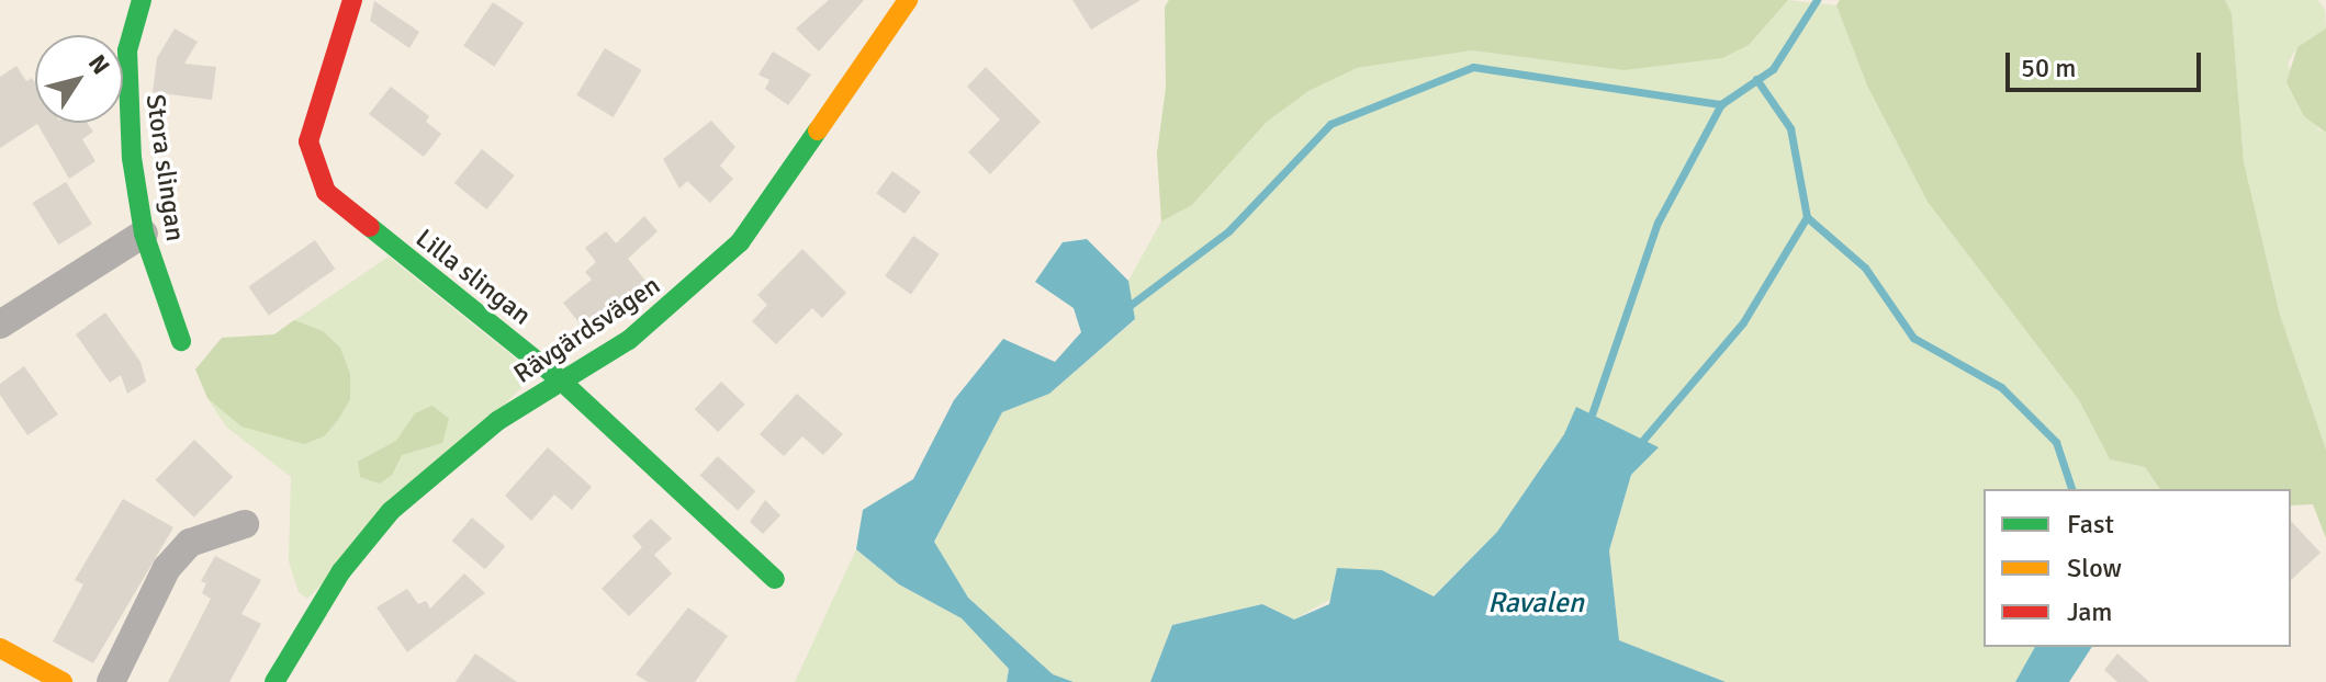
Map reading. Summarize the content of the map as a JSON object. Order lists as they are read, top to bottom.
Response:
{
  "streets": {
    "street": ["Stora slingan", "Lilla slingan", "Rävgärdsvägen"]
  },
  "crossings": [
    ["Lilla slingan", "Rävgärdsvägen"]
  ],
  "water": ["Ravalen"],
  "legend": ["Fast", "Slow", "Jam"],
  "scale_bar": "50 m",
  "north": "top right"
}
